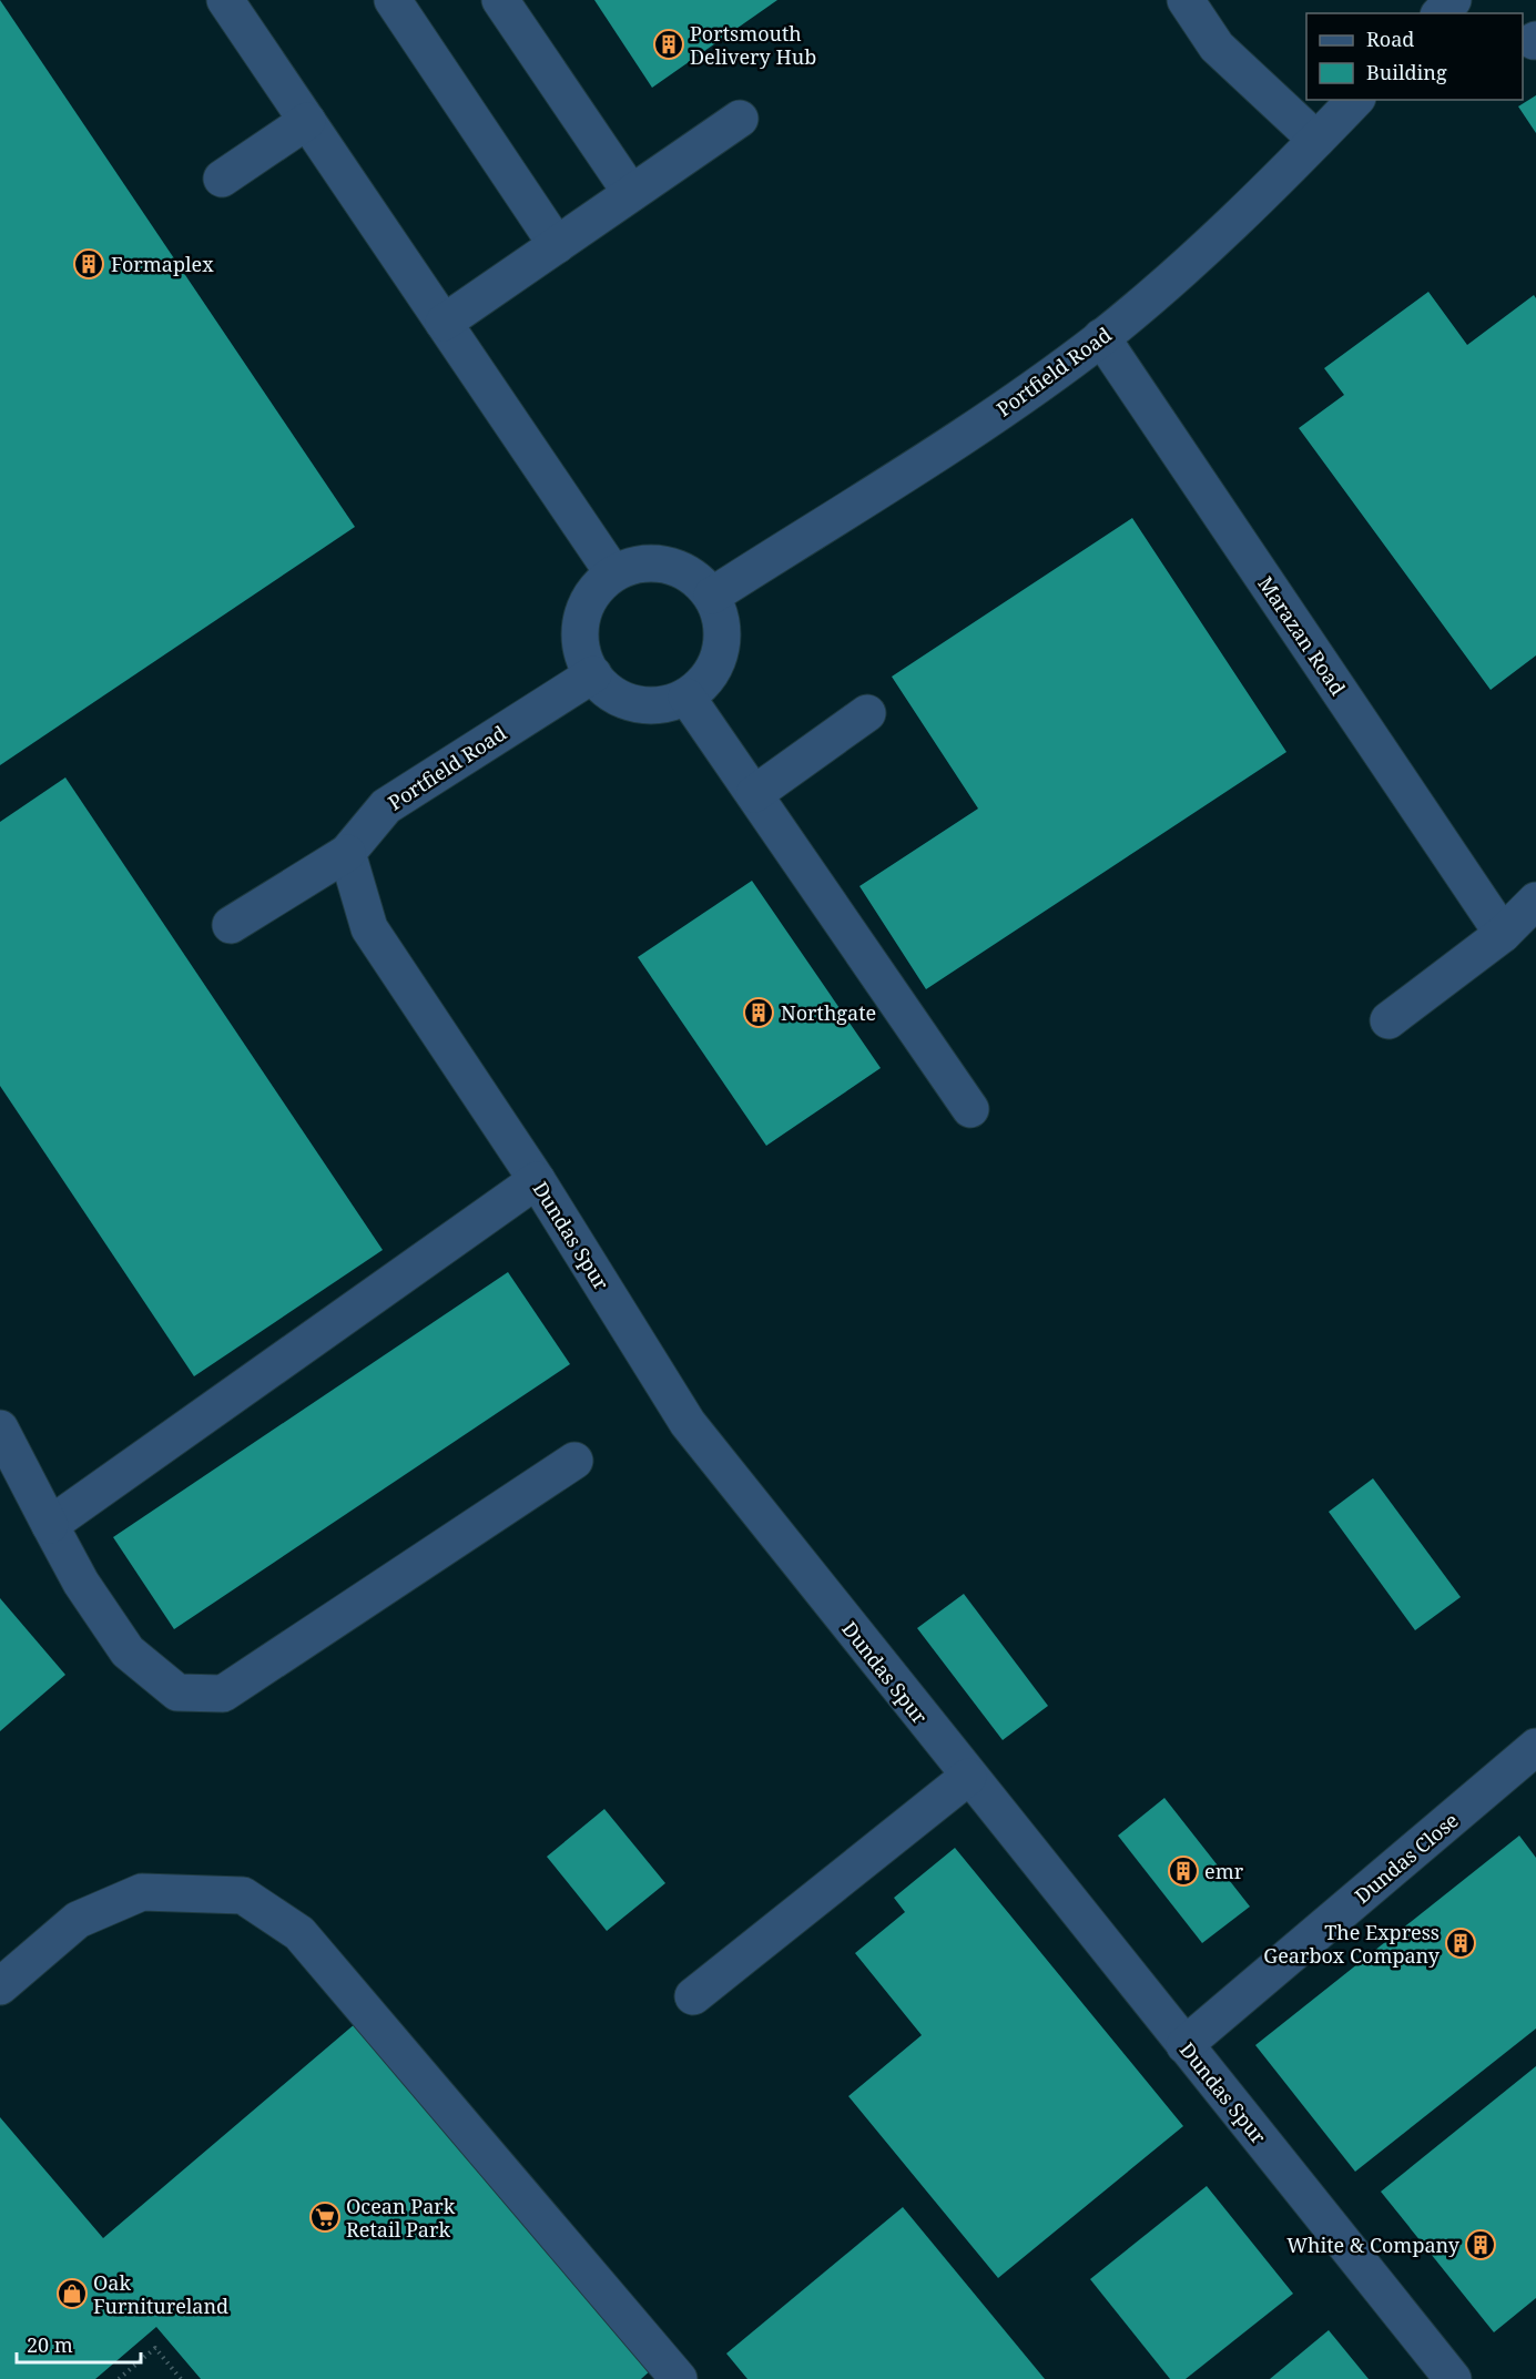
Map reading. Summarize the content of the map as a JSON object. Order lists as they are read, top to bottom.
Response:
{
  "streets": {
    "street": [
      "Portfield Road",
      "Marazan Road",
      "Dundas Spur",
      "Dundas Close"
    ]
  },
  "crossings": [
    ["Portfield Road", "Marazan Road"],
    ["Portfield Road", "Dundas Spur"],
    ["Dundas Spur", "Dundas Close"]
  ],
  "places": {
    "building": [
      "Portsmouth Delivery Hub",
      "Formaplex",
      "Northgate",
      "emr",
      "The Express Gearbox Company",
      "White & Company"
    ],
    "supermarket": ["Ocean Park Retail Park"],
    "shop": ["Oak Furnitureland"]
  },
  "legend": ["Road", "Building"],
  "scale_bar": "20 m"
}
